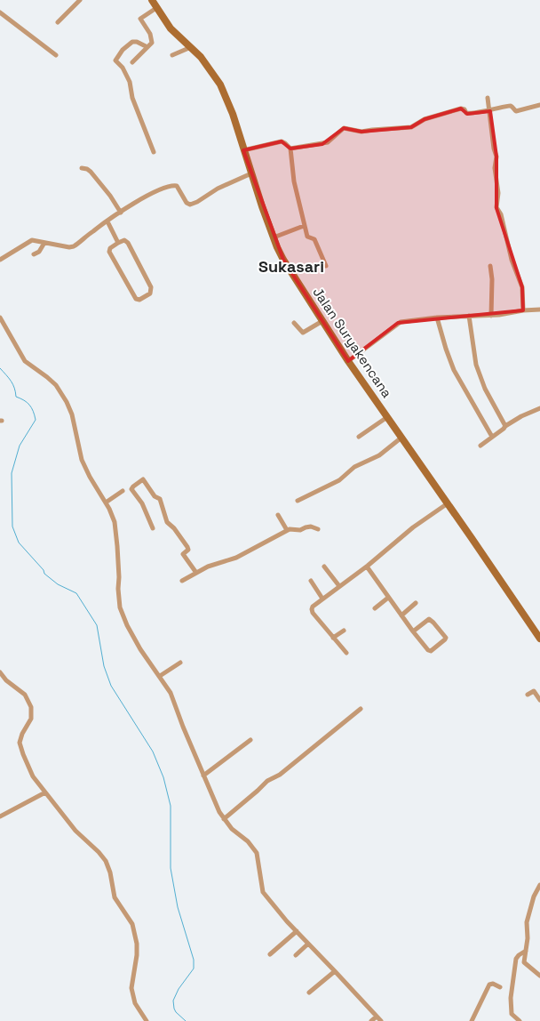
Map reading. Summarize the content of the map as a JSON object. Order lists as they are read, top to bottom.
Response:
{
  "streets": {
    "street": ["Jalan Suryakencana"]
  },
  "districts": ["Sukasari"]
}
